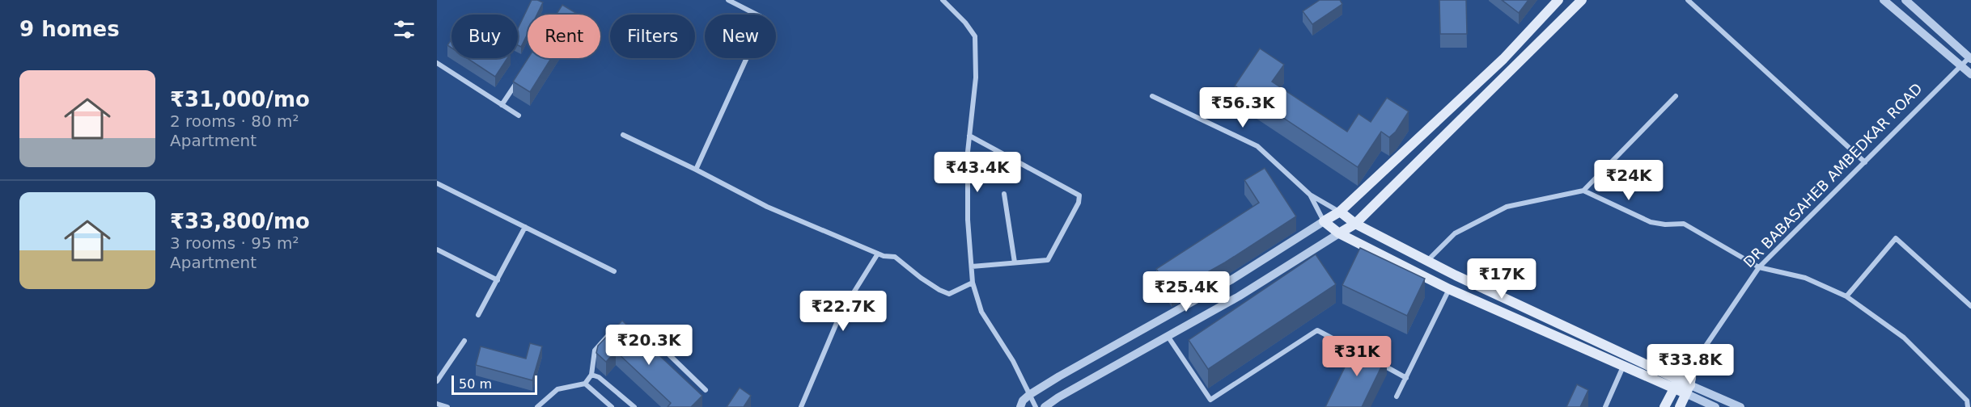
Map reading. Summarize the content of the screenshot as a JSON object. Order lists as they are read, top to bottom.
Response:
{
  "streets": {
    "main road": ["DR BABASAHEB AMBEDKAR ROAD"]
  },
  "scale_bar": "50 m",
  "page": {
    "heading": "9 homes",
    "chip": [
      "Buy",
      "Rent",
      "Filters",
      "New"
    ],
    "list": [
      {
        "name": "₹31,000/mo",
        "note": "2 rooms · 80 m² · Apartment"
      },
      {
        "name": "₹33,800/mo",
        "note": "3 rooms · 95 m² · Apartment"
      }
    ],
    "price": [
      "₹56.3K",
      "₹43.4K",
      "₹24K",
      "₹17K",
      "₹25.4K",
      "₹22.7K",
      "₹20.3K",
      "₹31K",
      "₹33.8K"
    ],
    "scale": "50 m"
  }
}
